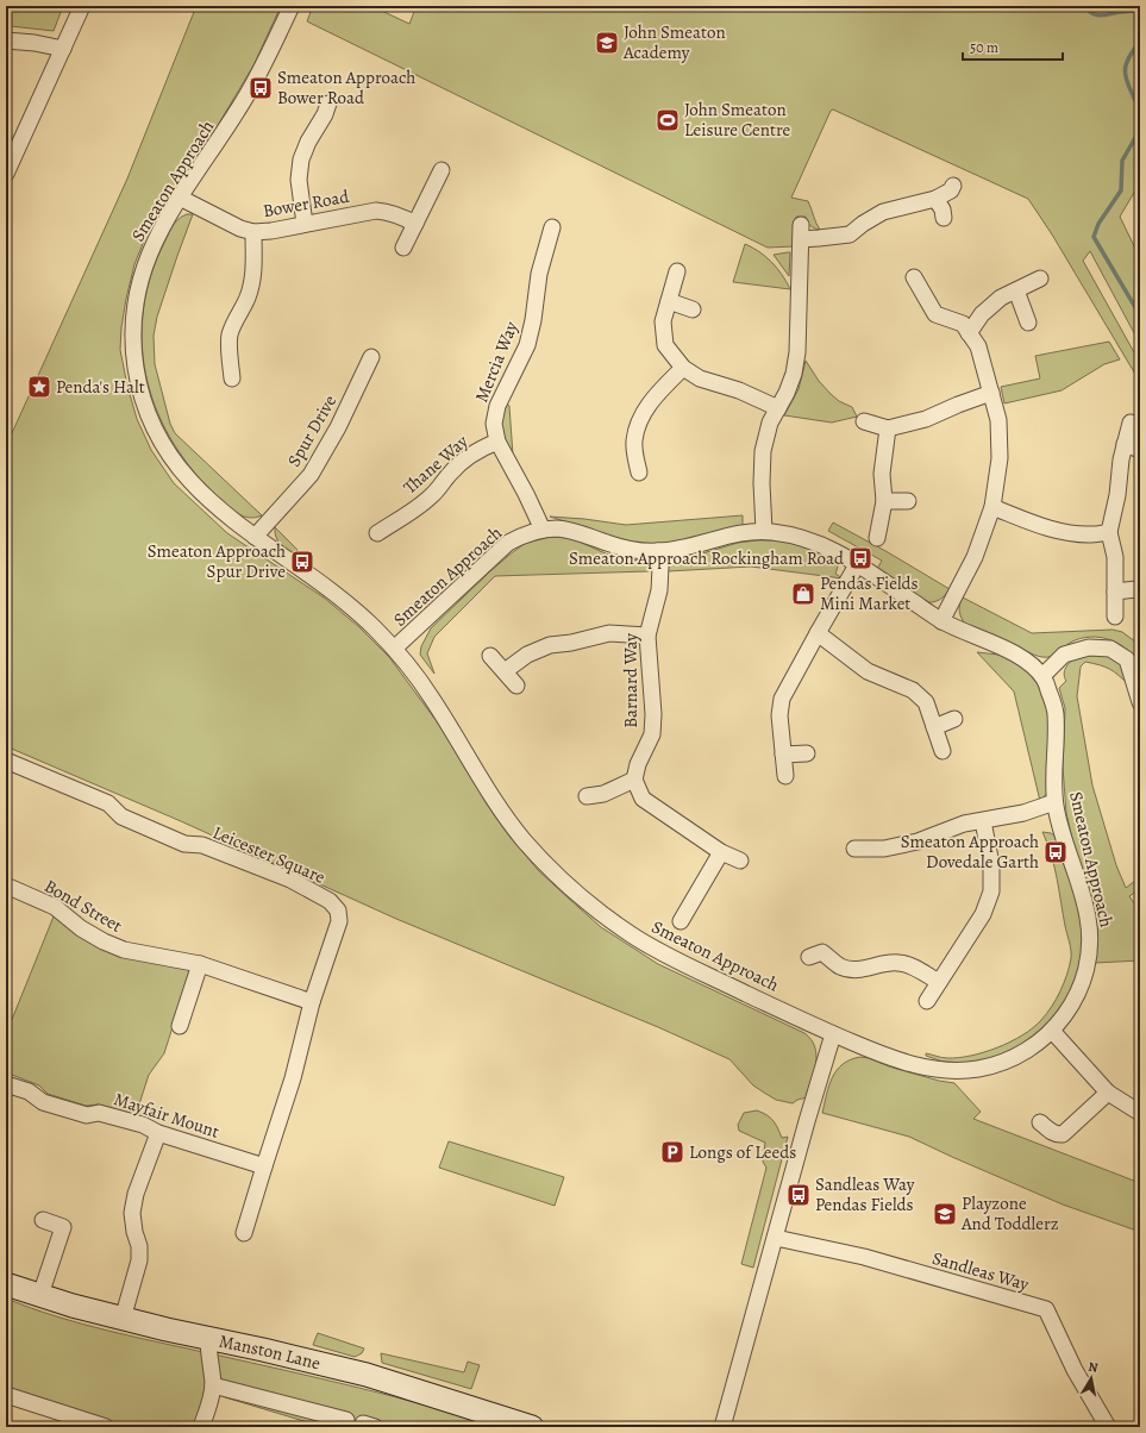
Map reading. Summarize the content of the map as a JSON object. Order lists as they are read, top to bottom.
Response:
{
  "streets": {
    "street": [
      "Smeaton Approach",
      "Bower Road",
      "Mercia Way",
      "Spur Drive",
      "Thane Way",
      "Barnard Way",
      "Leicester Square",
      "Bond Street",
      "Mayfair Mount",
      "Sandleas Way",
      "Manston Lane"
    ]
  },
  "crossings": [
    ["Smeaton Approach", "Bower Road"],
    ["Smeaton Approach", "Mercia Way"],
    ["Smeaton Approach", "Spur Drive"],
    ["Smeaton Approach", "Barnard Way"],
    ["Mercia Way", "Thane Way"],
    ["Leicester Square", "Bond Street"],
    ["Leicester Square", "Mayfair Mount"]
  ],
  "places": {
    "school or university": ["John Smeaton Academy", "Playzone And Toddlerz"],
    "bus stop": [
      "Smeaton Approach Bower Road",
      "Smeaton Approach Rockingham Road",
      "Smeaton Approach Spur Drive",
      "Smeaton Approach Dovedale Garth",
      "Sandleas Way Pendas Fields"
    ],
    "sports": ["John Smeaton Leisure Centre"],
    "place": ["Penda's Halt"],
    "shop": ["Pendas Fields Mini Market"],
    "parking": ["Longs of Leeds"]
  },
  "scale_bar": "50 m",
  "north": "top"
}
